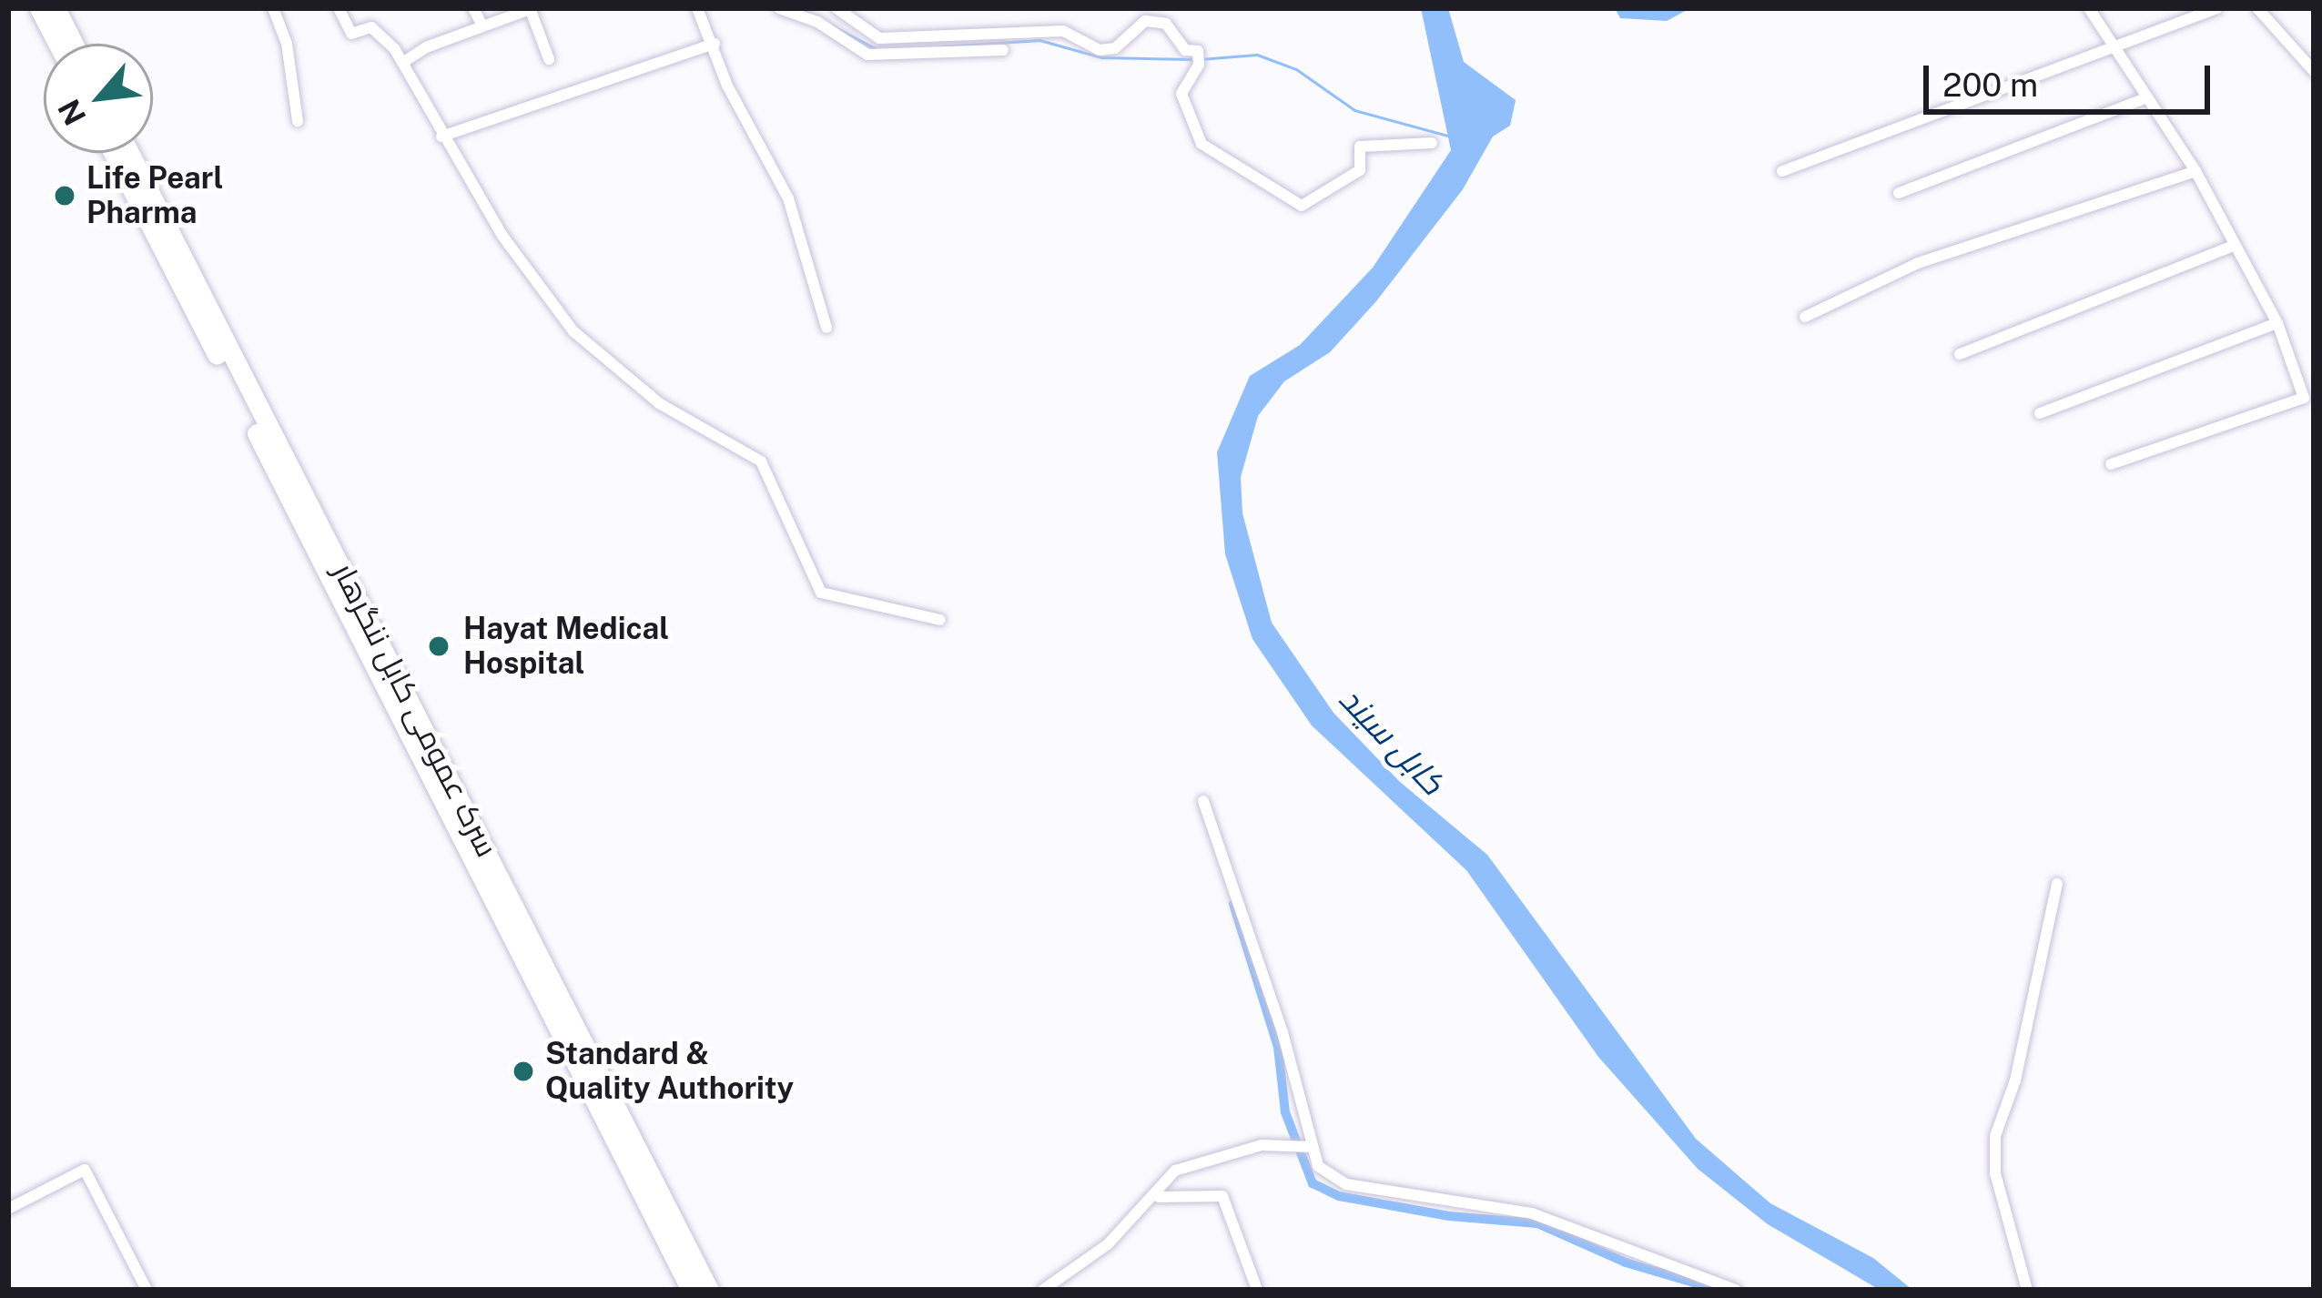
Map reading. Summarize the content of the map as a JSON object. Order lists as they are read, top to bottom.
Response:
{
  "streets": {
    "highway": ["سرک عمومی کابل ننگرهار"]
  },
  "water": ["کابل سيند"],
  "places": ["Life Pearl Pharma", "Hayat Medical Hospital", "Standard & Quality Authority"],
  "scale_bar": "200 m",
  "north": "bottom left"
}
